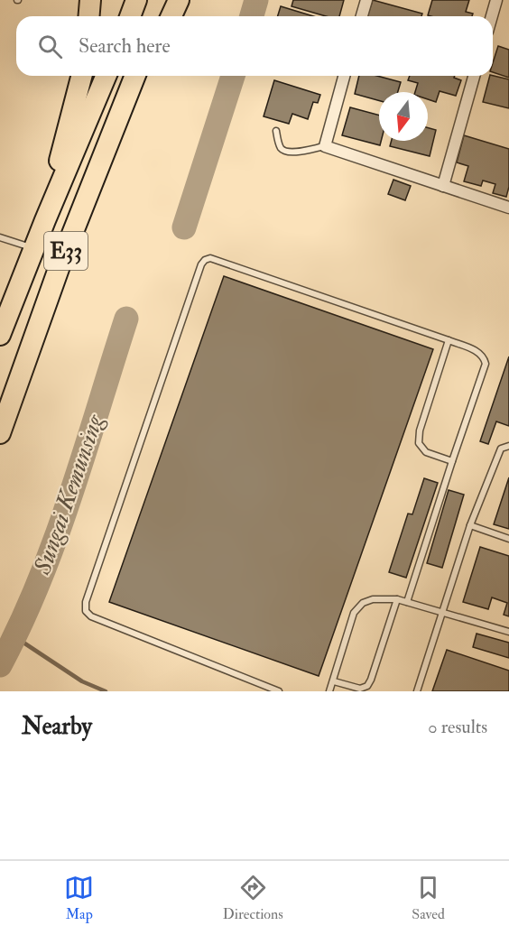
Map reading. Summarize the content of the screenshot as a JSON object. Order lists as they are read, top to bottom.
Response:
{
  "streets": {
    "highway": ["E33"]
  },
  "water": ["Sungai Kemunsing"],
  "north": "bottom",
  "page": {
    "search": "Search here",
    "heading": ["Nearby", "0 results"],
    "nav": ["Map", "Directions", "Saved"]
  }
}
